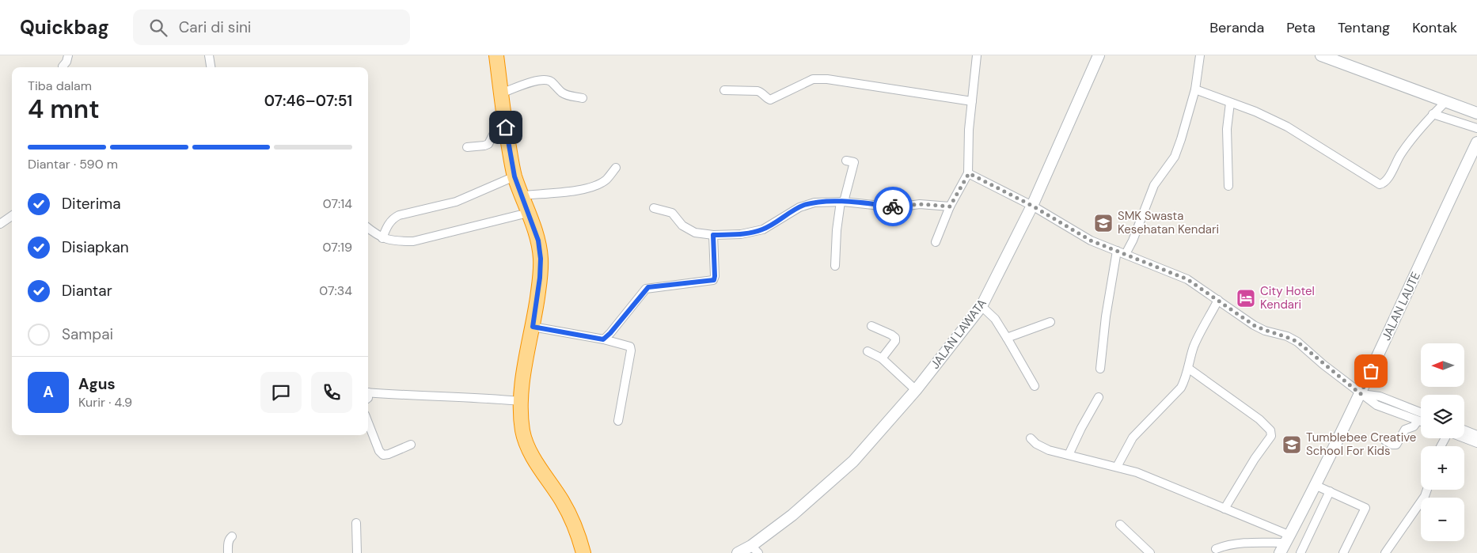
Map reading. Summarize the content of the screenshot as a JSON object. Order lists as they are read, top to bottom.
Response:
{
  "streets": {
    "street": ["JALAN LAUTE", "JALAN LAWATA"]
  },
  "places": {
    "school or university": ["SMK Swasta Kesehatan Kendari", "Tumblebee Creative School For Kids"],
    "hotel": ["City Hotel Kendari"]
  },
  "north": "left",
  "page": {
    "header": "Quickbag",
    "search": "Cari di sini",
    "nav": [
      "Beranda",
      "Peta",
      "Tentang",
      "Kontak"
    ],
    "heading": ["4 mnt", "Tiba dalam", "07:46–07:51"],
    "panel": ["Agus", "Kurir · 4.9"],
    "bar": "Diantar · 590 m",
    "list": [
      ["Diterima", "07:14"],
      ["Disiapkan", "07:19"],
      ["Diantar", "07:34"],
      "Sampai"
    ],
    "map_buttons": ["+", "−"],
    "round": "A"
  }
}
